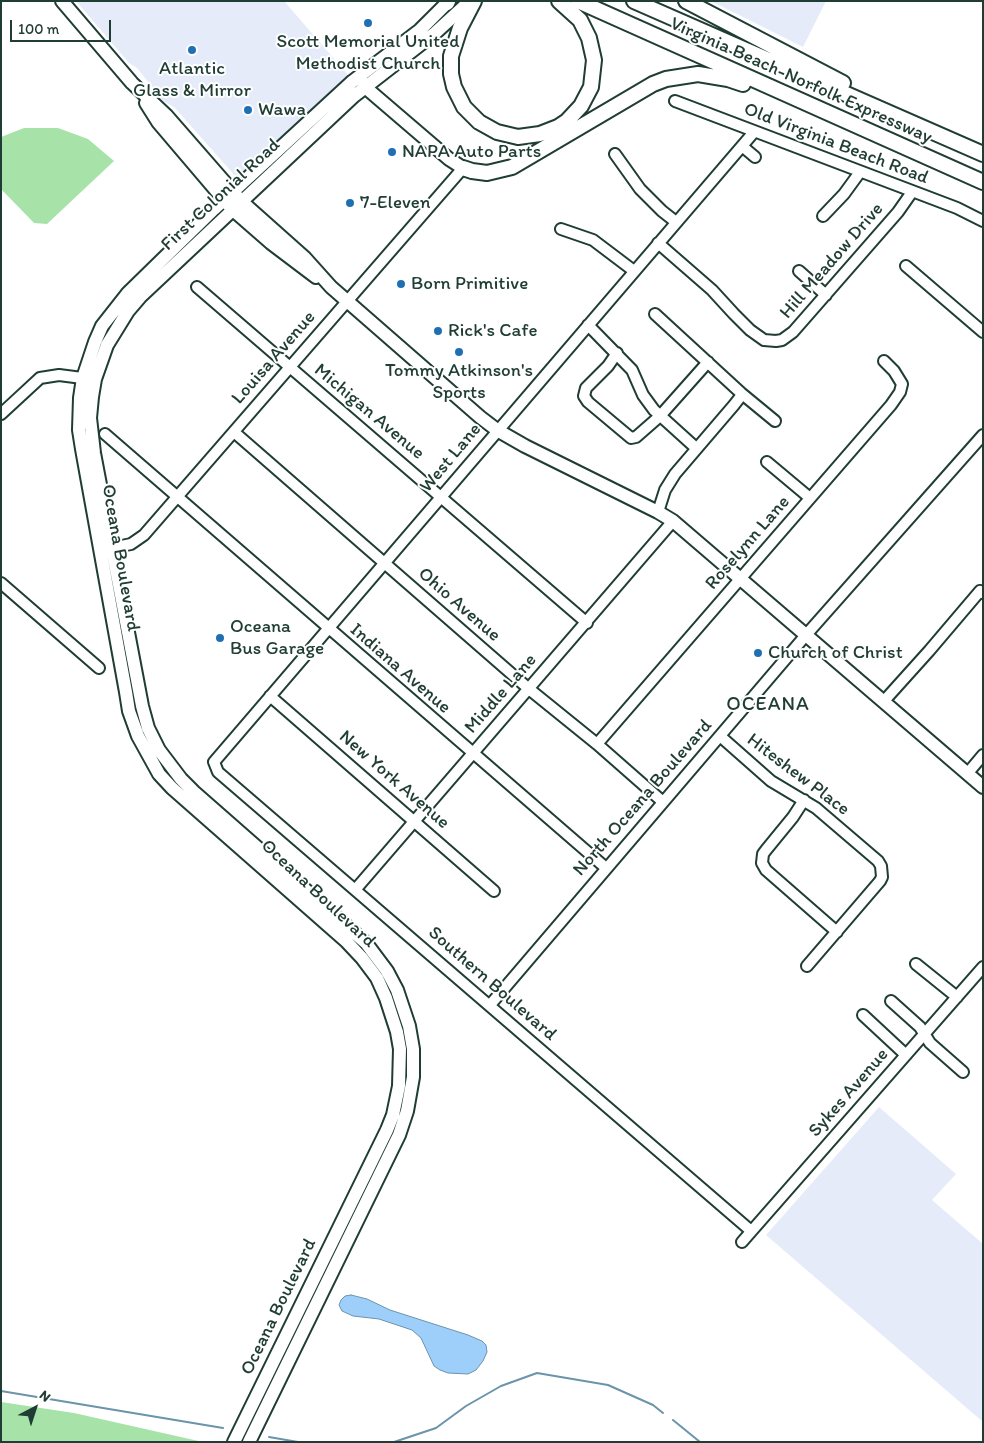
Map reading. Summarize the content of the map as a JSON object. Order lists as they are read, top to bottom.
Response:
{
  "streets": {
    "highway": ["Virginia Beach-Norfolk Expressway"],
    "main road": ["First Colonial Road", "Oceana Boulevard"],
    "street": [
      "Old Virginia Beach Road",
      "Hill Meadow Drive",
      "Louisa Avenue",
      "Michigan Avenue",
      "West Lane",
      "Roselynn Lane",
      "Ohio Avenue",
      "Indiana Avenue",
      "Middle Lane",
      "Hiteshew Place",
      "New York Avenue",
      "North Oceana Boulevard",
      "Southern Boulevard",
      "Sykes Avenue"
    ]
  },
  "crossings": [
    ["Old Virginia Beach Road", "Hill Meadow Drive"],
    ["Old Virginia Beach Road", "West Lane"],
    ["First Colonial Road", "Oceana Boulevard"],
    ["Hill Meadow Drive", "West Lane"],
    ["Louisa Avenue", "Michigan Avenue"],
    ["Louisa Avenue", "Oceana Boulevard"],
    ["Louisa Avenue", "Ohio Avenue"],
    ["Louisa Avenue", "Indiana Avenue"],
    ["Michigan Avenue", "West Lane"],
    ["Michigan Avenue", "Middle Lane"],
    ["West Lane", "Ohio Avenue"],
    ["West Lane", "Indiana Avenue"],
    ["West Lane", "New York Avenue"],
    ["West Lane", "Southern Boulevard"],
    ["Roselynn Lane", "Ohio Avenue"],
    ["Ohio Avenue", "Middle Lane"],
    ["Ohio Avenue", "North Oceana Boulevard"],
    ["Indiana Avenue", "Middle Lane"],
    ["Indiana Avenue", "North Oceana Boulevard"],
    ["Middle Lane", "New York Avenue"],
    ["Middle Lane", "Southern Boulevard"],
    ["Hiteshew Place", "North Oceana Boulevard"],
    ["North Oceana Boulevard", "Southern Boulevard"],
    ["Southern Boulevard", "Sykes Avenue"]
  ],
  "districts": ["OCEANA"],
  "places": [
    "Scott Memorial United Methodist Church",
    "Atlantic Glass & Mirror",
    "Wawa",
    "NAPA Auto Parts",
    "7-Eleven",
    "Born Primitive",
    "Rick's Cafe",
    "Tommy Atkinson's Sports",
    "Oceana Bus Garage",
    "Church of Christ"
  ],
  "scale_bar": "100 m",
  "north": "top right"
}
